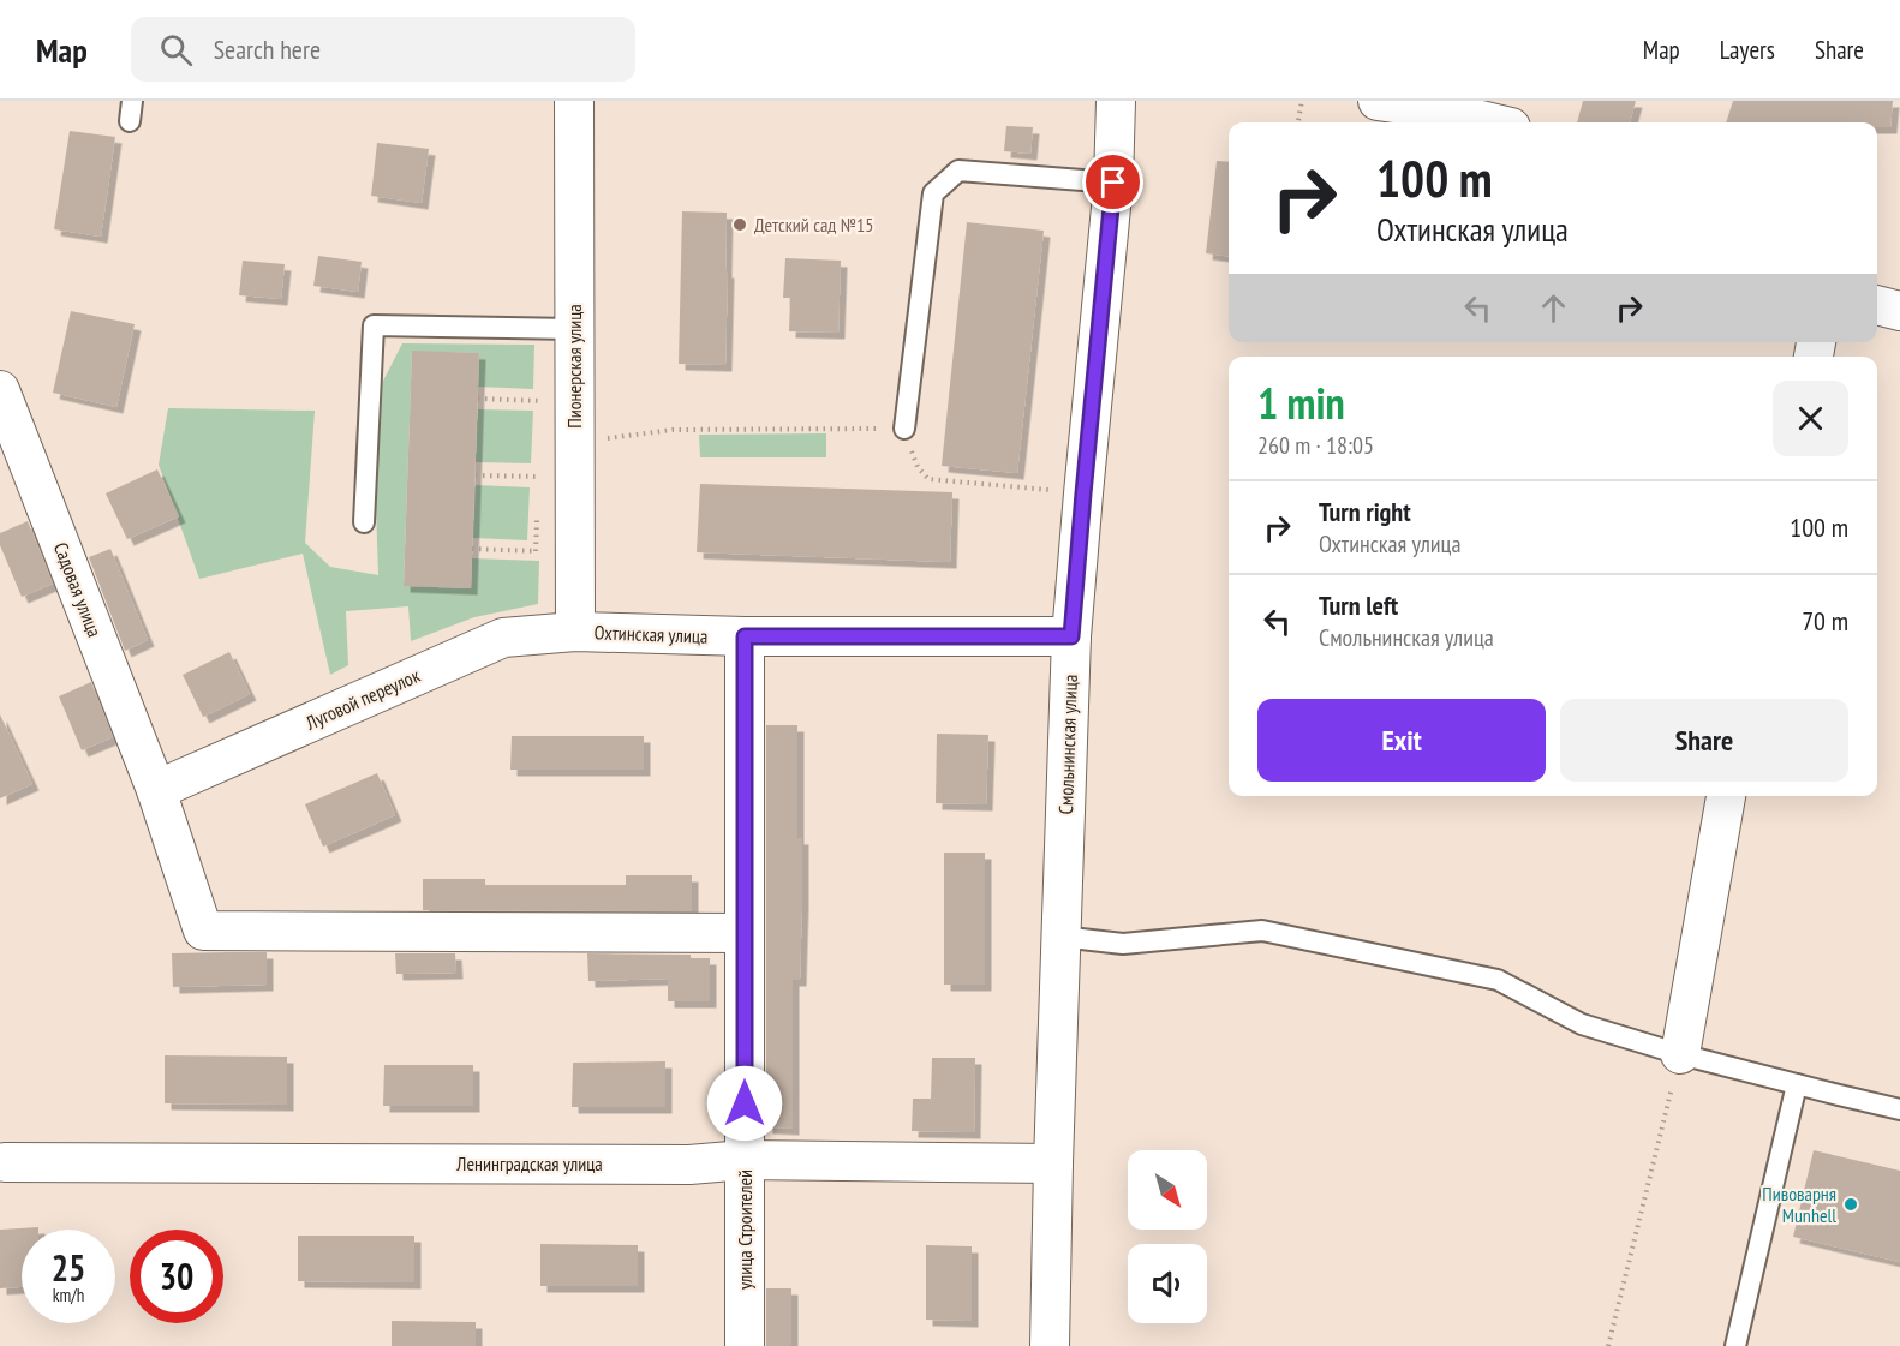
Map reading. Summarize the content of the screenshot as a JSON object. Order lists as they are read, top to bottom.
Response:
{
  "streets": {
    "street": [
      "Пионерская улица",
      "Садовая улица",
      "Охтинская улица",
      "Луговой переулок",
      "Смольнинская улица",
      "Ленинградская улица",
      "улица Строителей"
    ]
  },
  "crossings": [
    ["Пионерская улица", "Охтинская улица"],
    ["Пионерская улица", "Луговой переулок"],
    ["Садовая улица", "Луговой переулок"],
    ["Садовая улица", "улица Строителей"],
    ["Охтинская улица", "Луговой переулок"],
    ["Охтинская улица", "Смольнинская улица"],
    ["Охтинская улица", "улица Строителей"],
    ["Смольнинская улица", "Ленинградская улица"],
    ["Ленинградская улица", "улица Строителей"]
  ],
  "places": ["Детский сад №15", "Пивоварня Munhell"],
  "north": "bottom right",
  "page": {
    "header": "Map",
    "search": "Search here",
    "nav": ["Map", "Layers", "Share"],
    "turn": ["100 m", "Охтинская улица"],
    "heading": ["1 min", "260 m · 18:05"],
    "list": [
      {
        "name": "Turn right",
        "note": "Охтинская улица",
        "value": "100 m"
      },
      {
        "name": "Turn left",
        "note": "Смольнинская улица",
        "value": "70 m"
      }
    ],
    "buttons": ["Exit", "Share"],
    "speed": "25 km/h",
    "limit": "30"
  }
}
